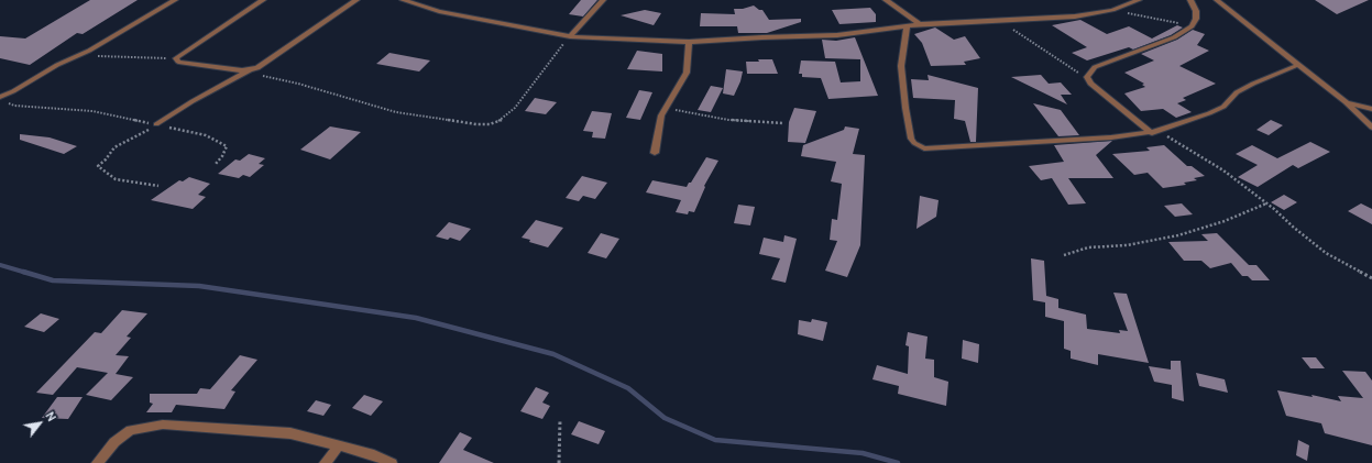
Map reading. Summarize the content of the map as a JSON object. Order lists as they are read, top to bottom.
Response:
{
  "north": "top right"
}
